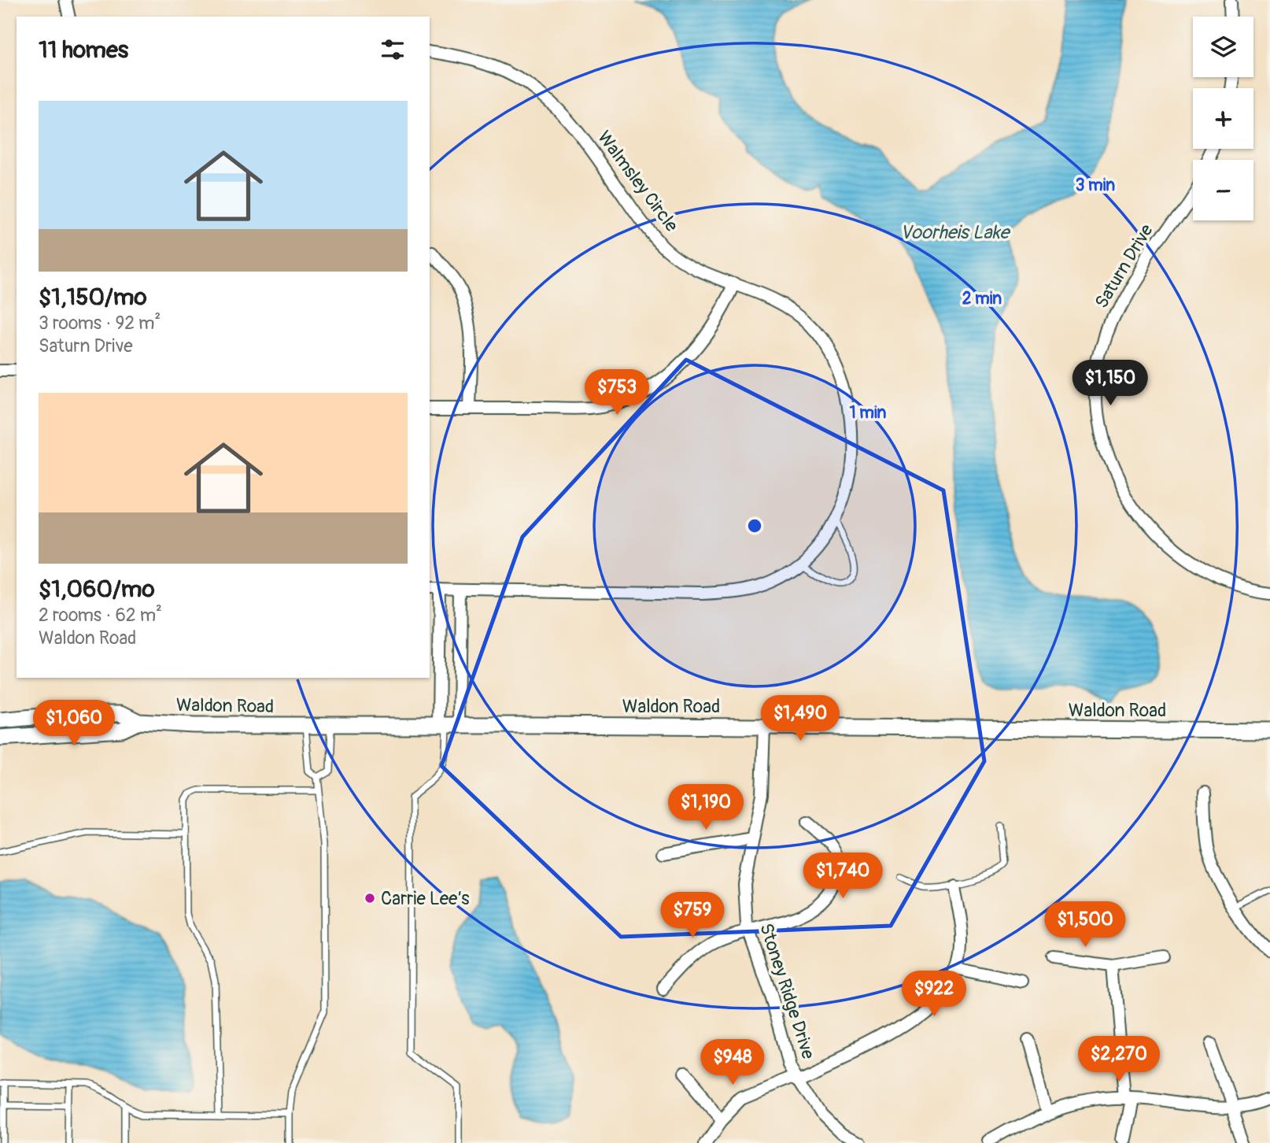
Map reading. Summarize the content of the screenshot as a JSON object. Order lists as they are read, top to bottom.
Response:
{
  "streets": {
    "street": [
      "Walmsley Circle",
      "Saturn Drive",
      "Waldon Road",
      "Stoney Ridge Drive"
    ]
  },
  "crossings": [
    ["Walmsley Circle", "Waldon Road"],
    ["Waldon Road", "Stoney Ridge Drive"]
  ],
  "water": ["Voorheis Lake"],
  "places": ["Carrie Lee’s"],
  "page": {
    "map_buttons": ["+", "−"],
    "heading": "11 homes",
    "list": [
      {
        "name": "$1,150/mo",
        "note": "3 rooms · 92 m² · Saturn Drive"
      },
      {
        "name": "$1,060/mo",
        "note": "2 rooms · 62 m² · Waldon Road"
      }
    ],
    "price": [
      "$1,150",
      "$753",
      "$1,490",
      "$1,060",
      "$1,190",
      "$1,740",
      "$759",
      "$1,500",
      "$922",
      "$2,270",
      "$948"
    ]
  },
  "rings": ["3 min", "2 min", "1 min"]
}
